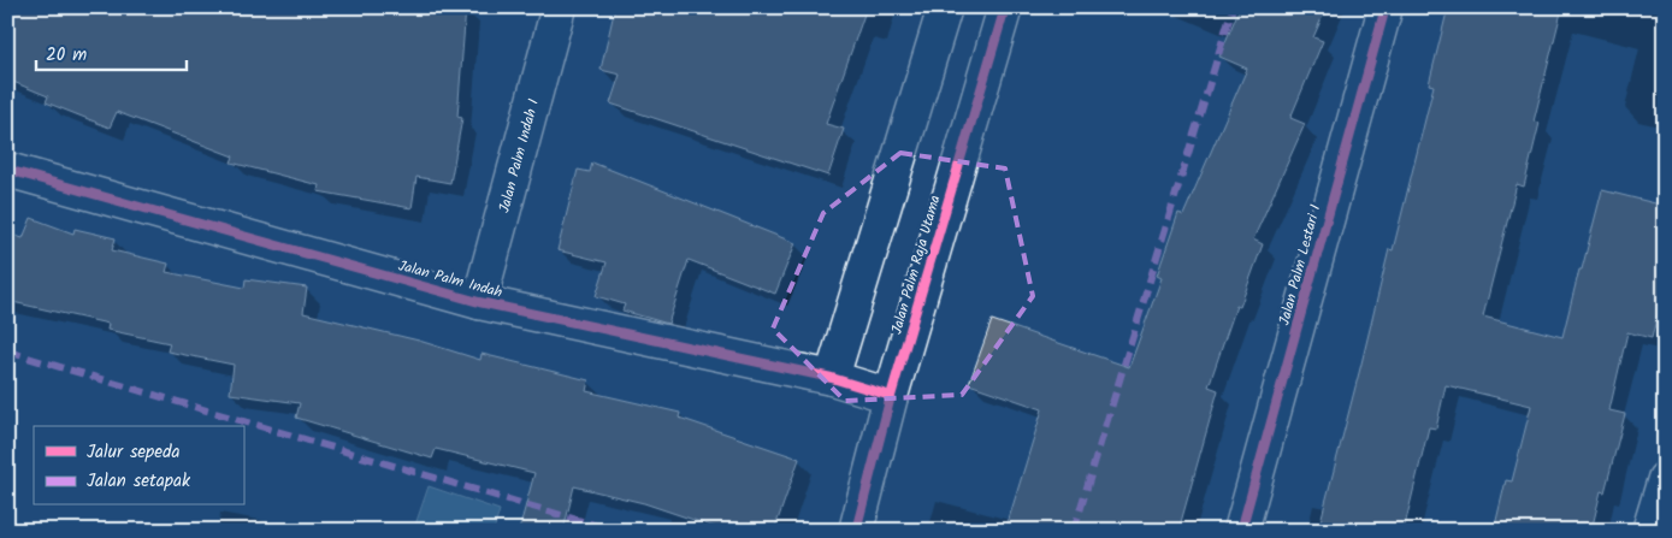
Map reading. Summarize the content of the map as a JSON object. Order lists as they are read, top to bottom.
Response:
{
  "streets": {
    "street": [
      "Jalan Palm Indah I",
      "Jalan Palm Raja Utama",
      "Jalan Palm Lestari I",
      "Jalan Palm Indah"
    ]
  },
  "crossings": [
    ["Jalan Palm Indah I", "Jalan Palm Indah"],
    ["Jalan Palm Raja Utama", "Jalan Palm Indah"]
  ],
  "legend": ["Jalur sepeda", "Jalan setapak"],
  "scale_bar": "20 m"
}
